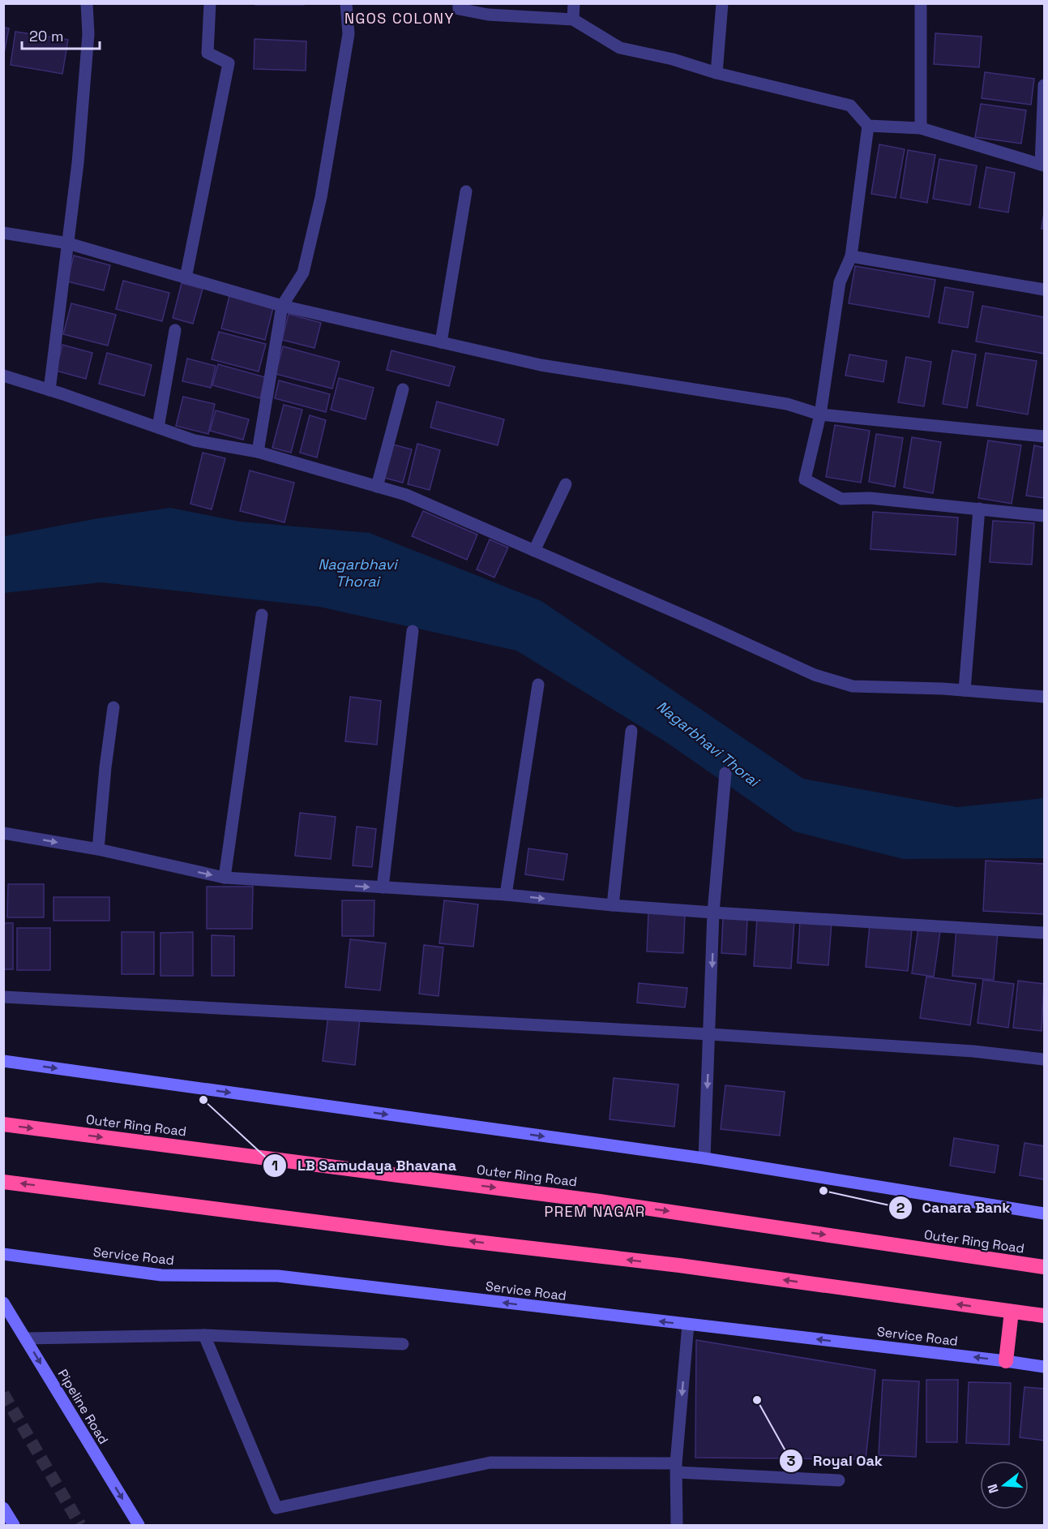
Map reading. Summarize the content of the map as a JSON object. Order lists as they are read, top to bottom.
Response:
{
  "streets": {
    "highway": ["Outer Ring Road"],
    "street": ["Service Road", "Pipeline Road"]
  },
  "one_way": ["Pipeline Road"],
  "districts": ["NGOS COLONY", "PREM NAGAR"],
  "water": ["Nagarbhavi Thorai"],
  "places": ["LB Samudaya Bhavana", "Canara Bank", "Royal Oak"],
  "scale_bar": "20 m",
  "north": "left"
}
